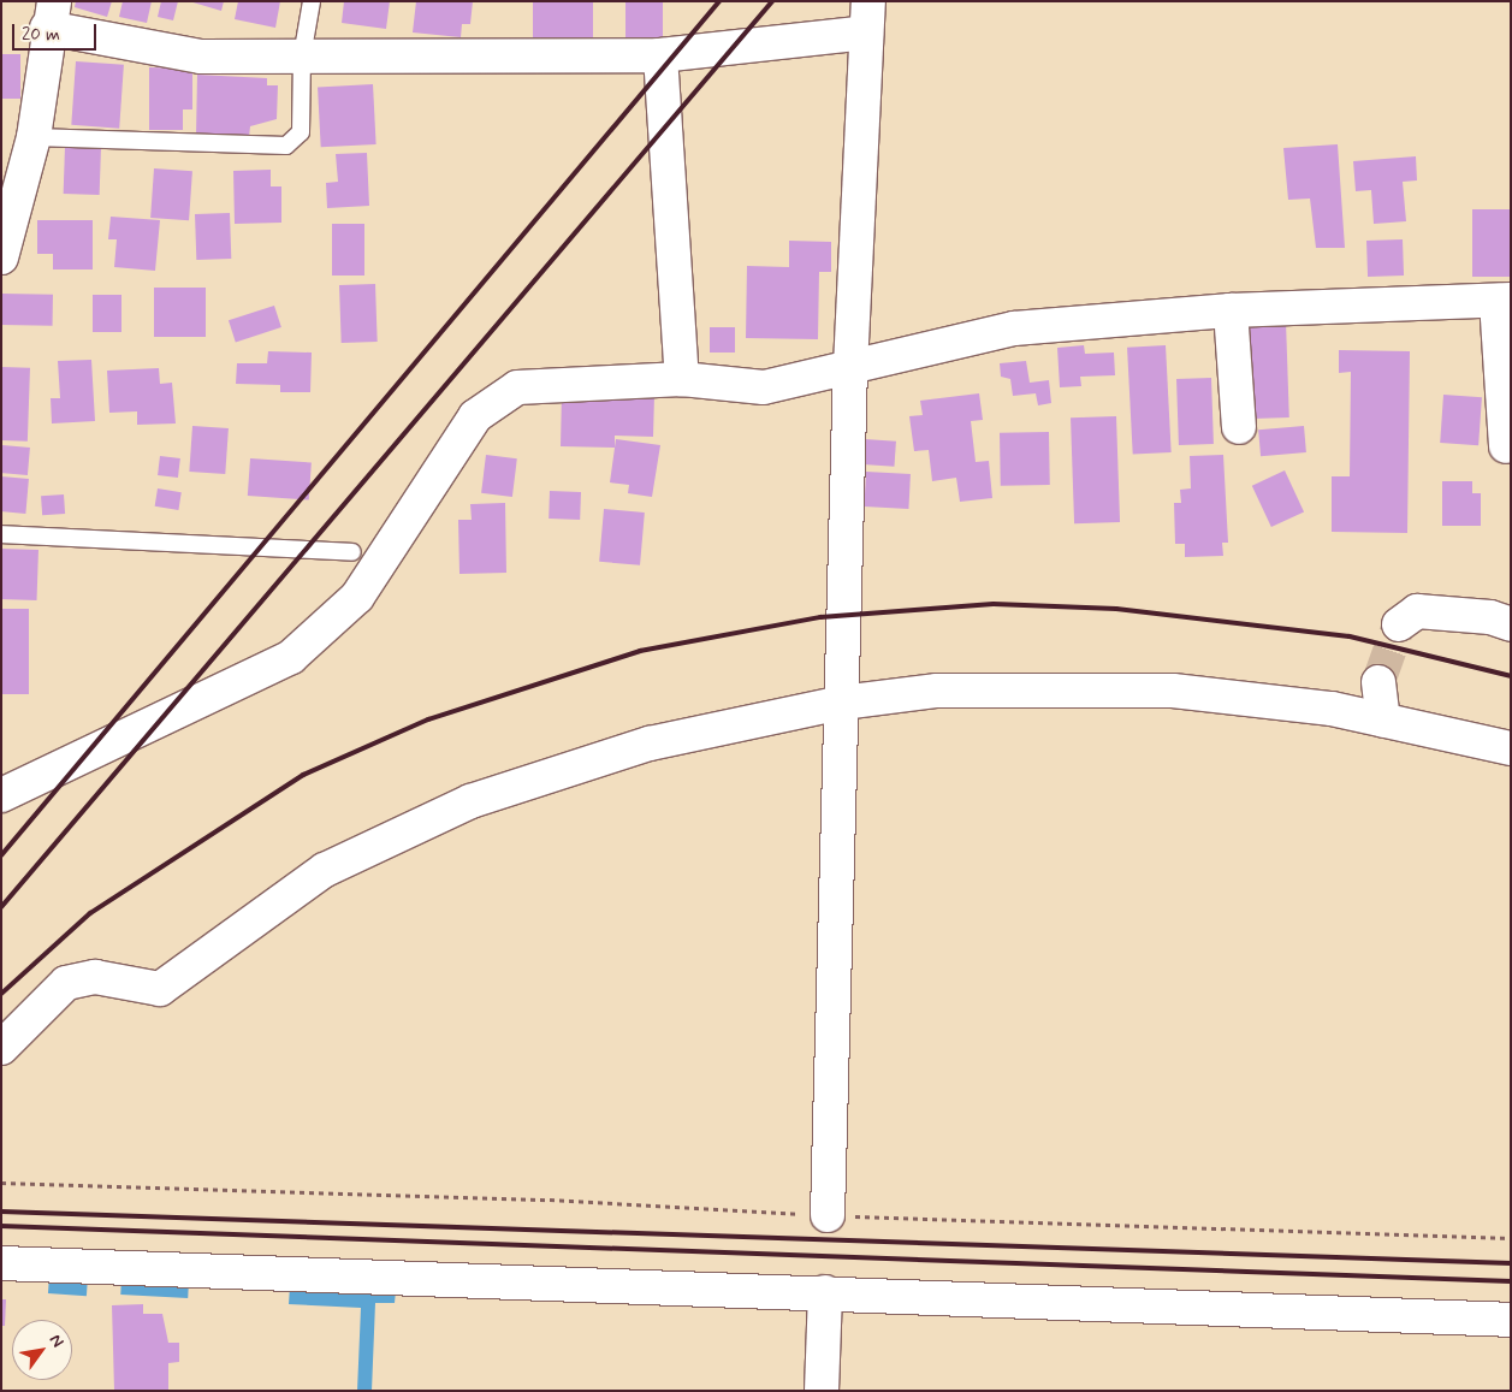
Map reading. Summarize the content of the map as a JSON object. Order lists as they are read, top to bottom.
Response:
{
  "scale_bar": "20 m",
  "north": "top right"
}
